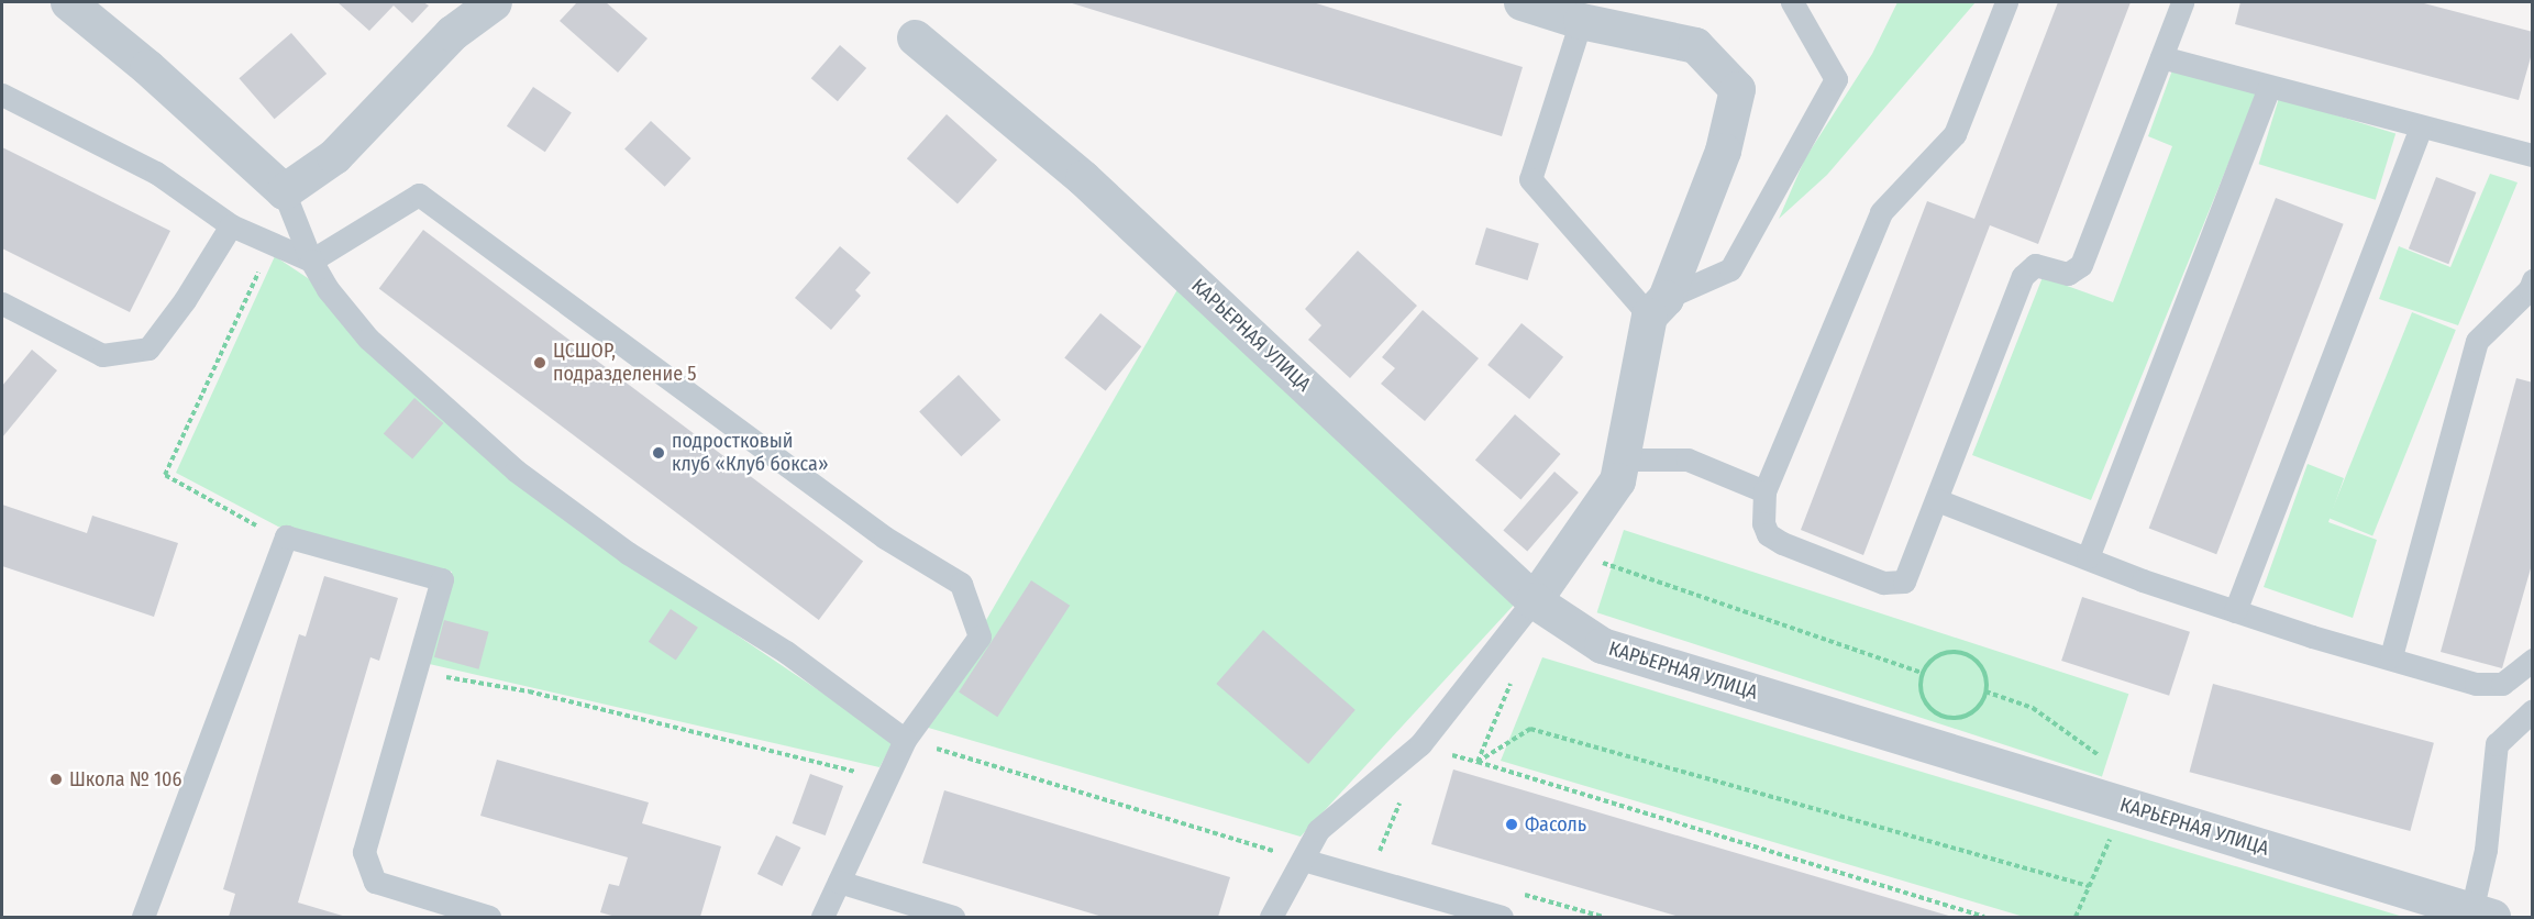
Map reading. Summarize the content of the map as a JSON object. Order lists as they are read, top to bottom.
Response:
{
  "streets": {
    "street": ["КАРЬЕРНАЯ УЛИЦА"]
  },
  "places": [
    "ЦСШОР, подразделение 5",
    "подростковый клуб «Клуб бокса»",
    "Школа № 106",
    "Фасоль"
  ]
}
